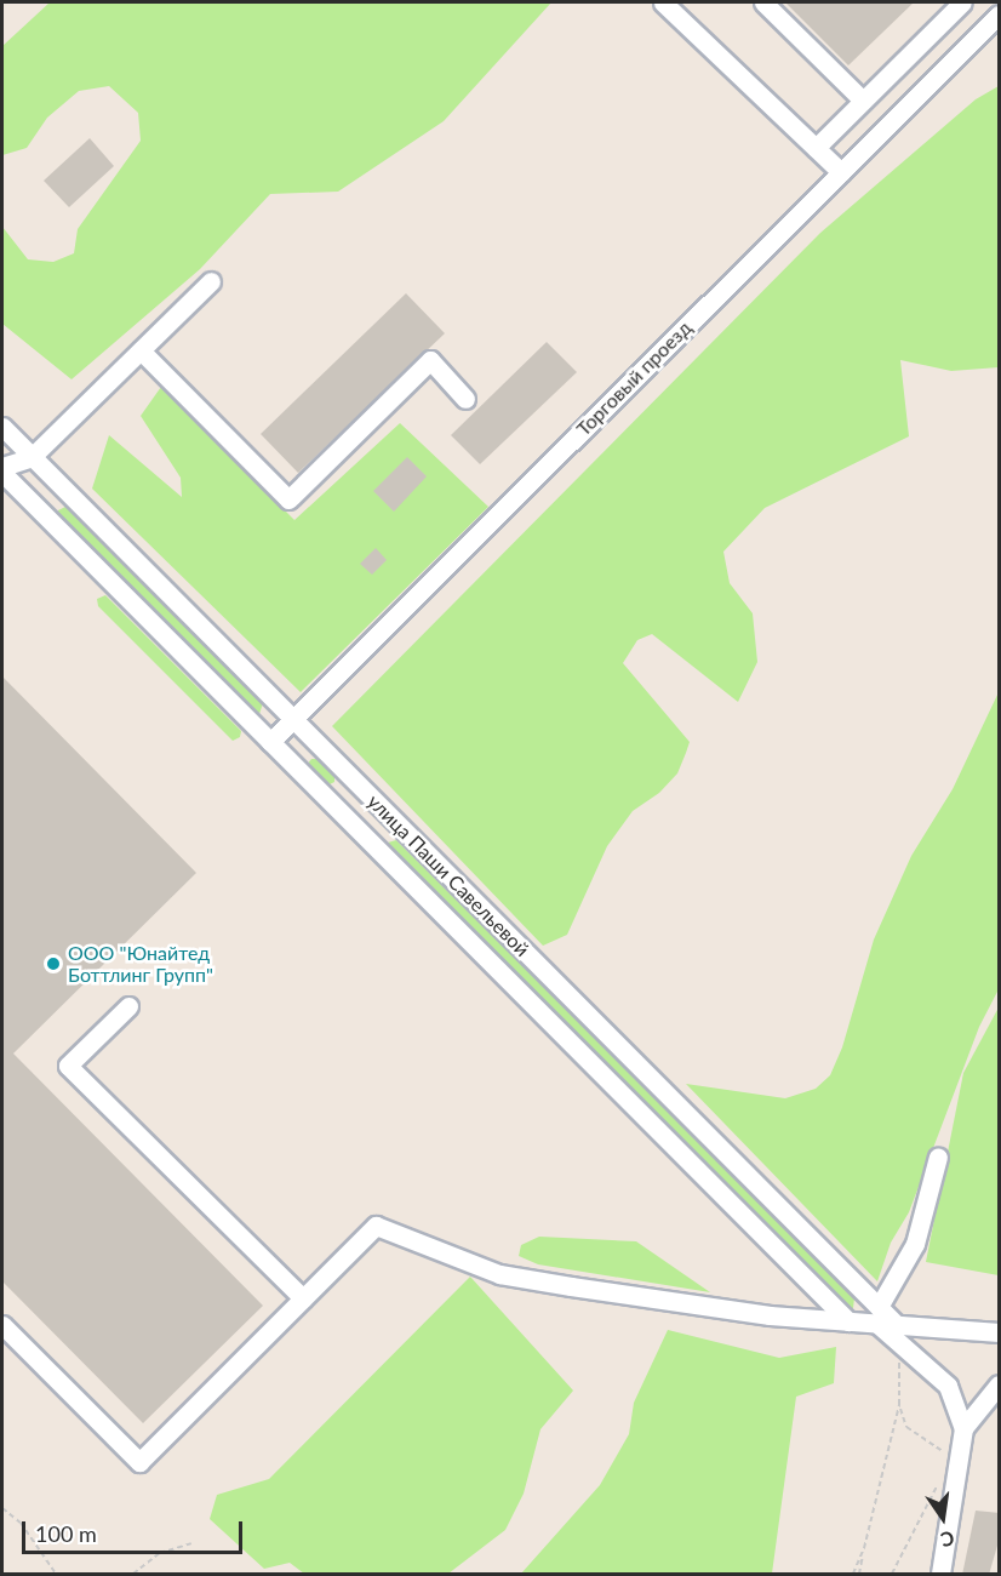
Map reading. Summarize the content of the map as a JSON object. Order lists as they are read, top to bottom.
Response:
{
  "streets": {
    "street": ["Торговый проезд", "улица Паши Савельевой"]
  },
  "crossings": [
    ["Торговый проезд", "улица Паши Савельевой"]
  ],
  "places": ["ООО \"Юнайтед Боттлинг Групп\""],
  "scale_bar": "100 m",
  "north": "bottom"
}
